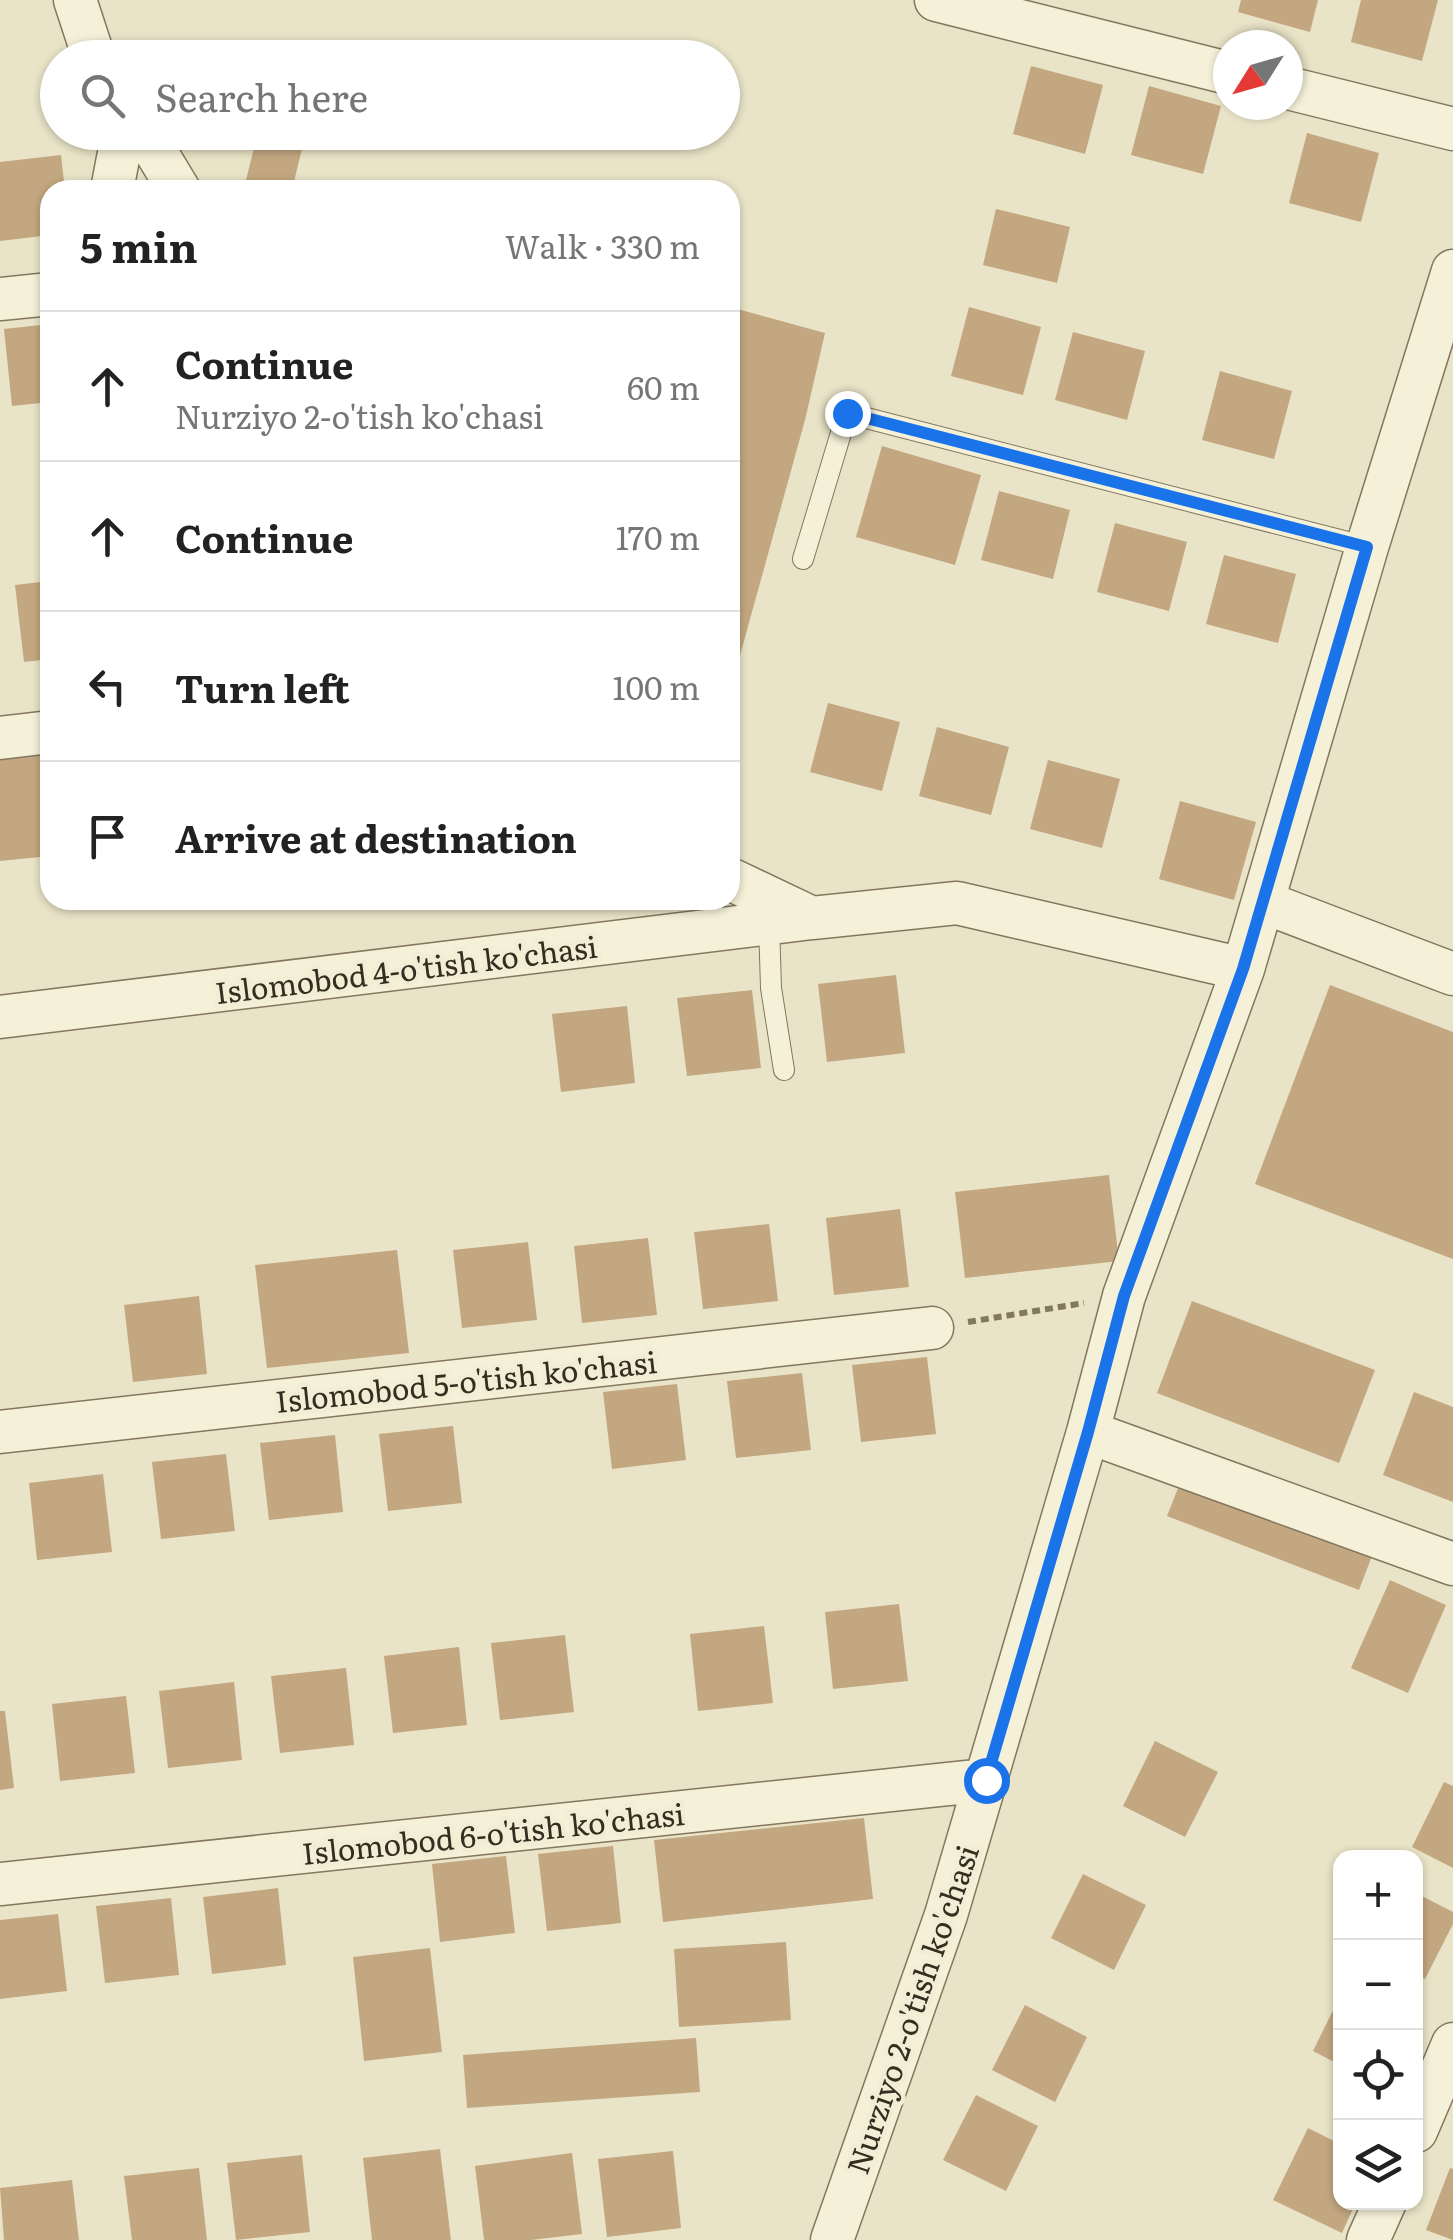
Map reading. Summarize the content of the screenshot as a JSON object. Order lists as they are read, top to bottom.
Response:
{
  "streets": {
    "street": [
      "Islomobod 4-o'tish ko'chasi",
      "Islomobod 5-o'tish ko'chasi",
      "Islomobod 6-o'tish ko'chasi",
      "Nurziyo 2-o'tish ko'chasi"
    ]
  },
  "crossings": [
    ["Islomobod 4-o'tish ko'chasi", "Nurziyo 2-o'tish ko'chasi"],
    ["Islomobod 6-o'tish ko'chasi", "Nurziyo 2-o'tish ko'chasi"]
  ],
  "north": "bottom left",
  "page": {
    "search": "Search here",
    "heading": ["5 min", "Walk · 330 m"],
    "list": [
      ["Continue", "Nurziyo 2-o'tish ko'chasi", "60 m"],
      ["Continue", "170 m"],
      ["Turn left", "100 m"],
      "Arrive at destination"
    ],
    "map_buttons": ["+", "−"]
  }
}
